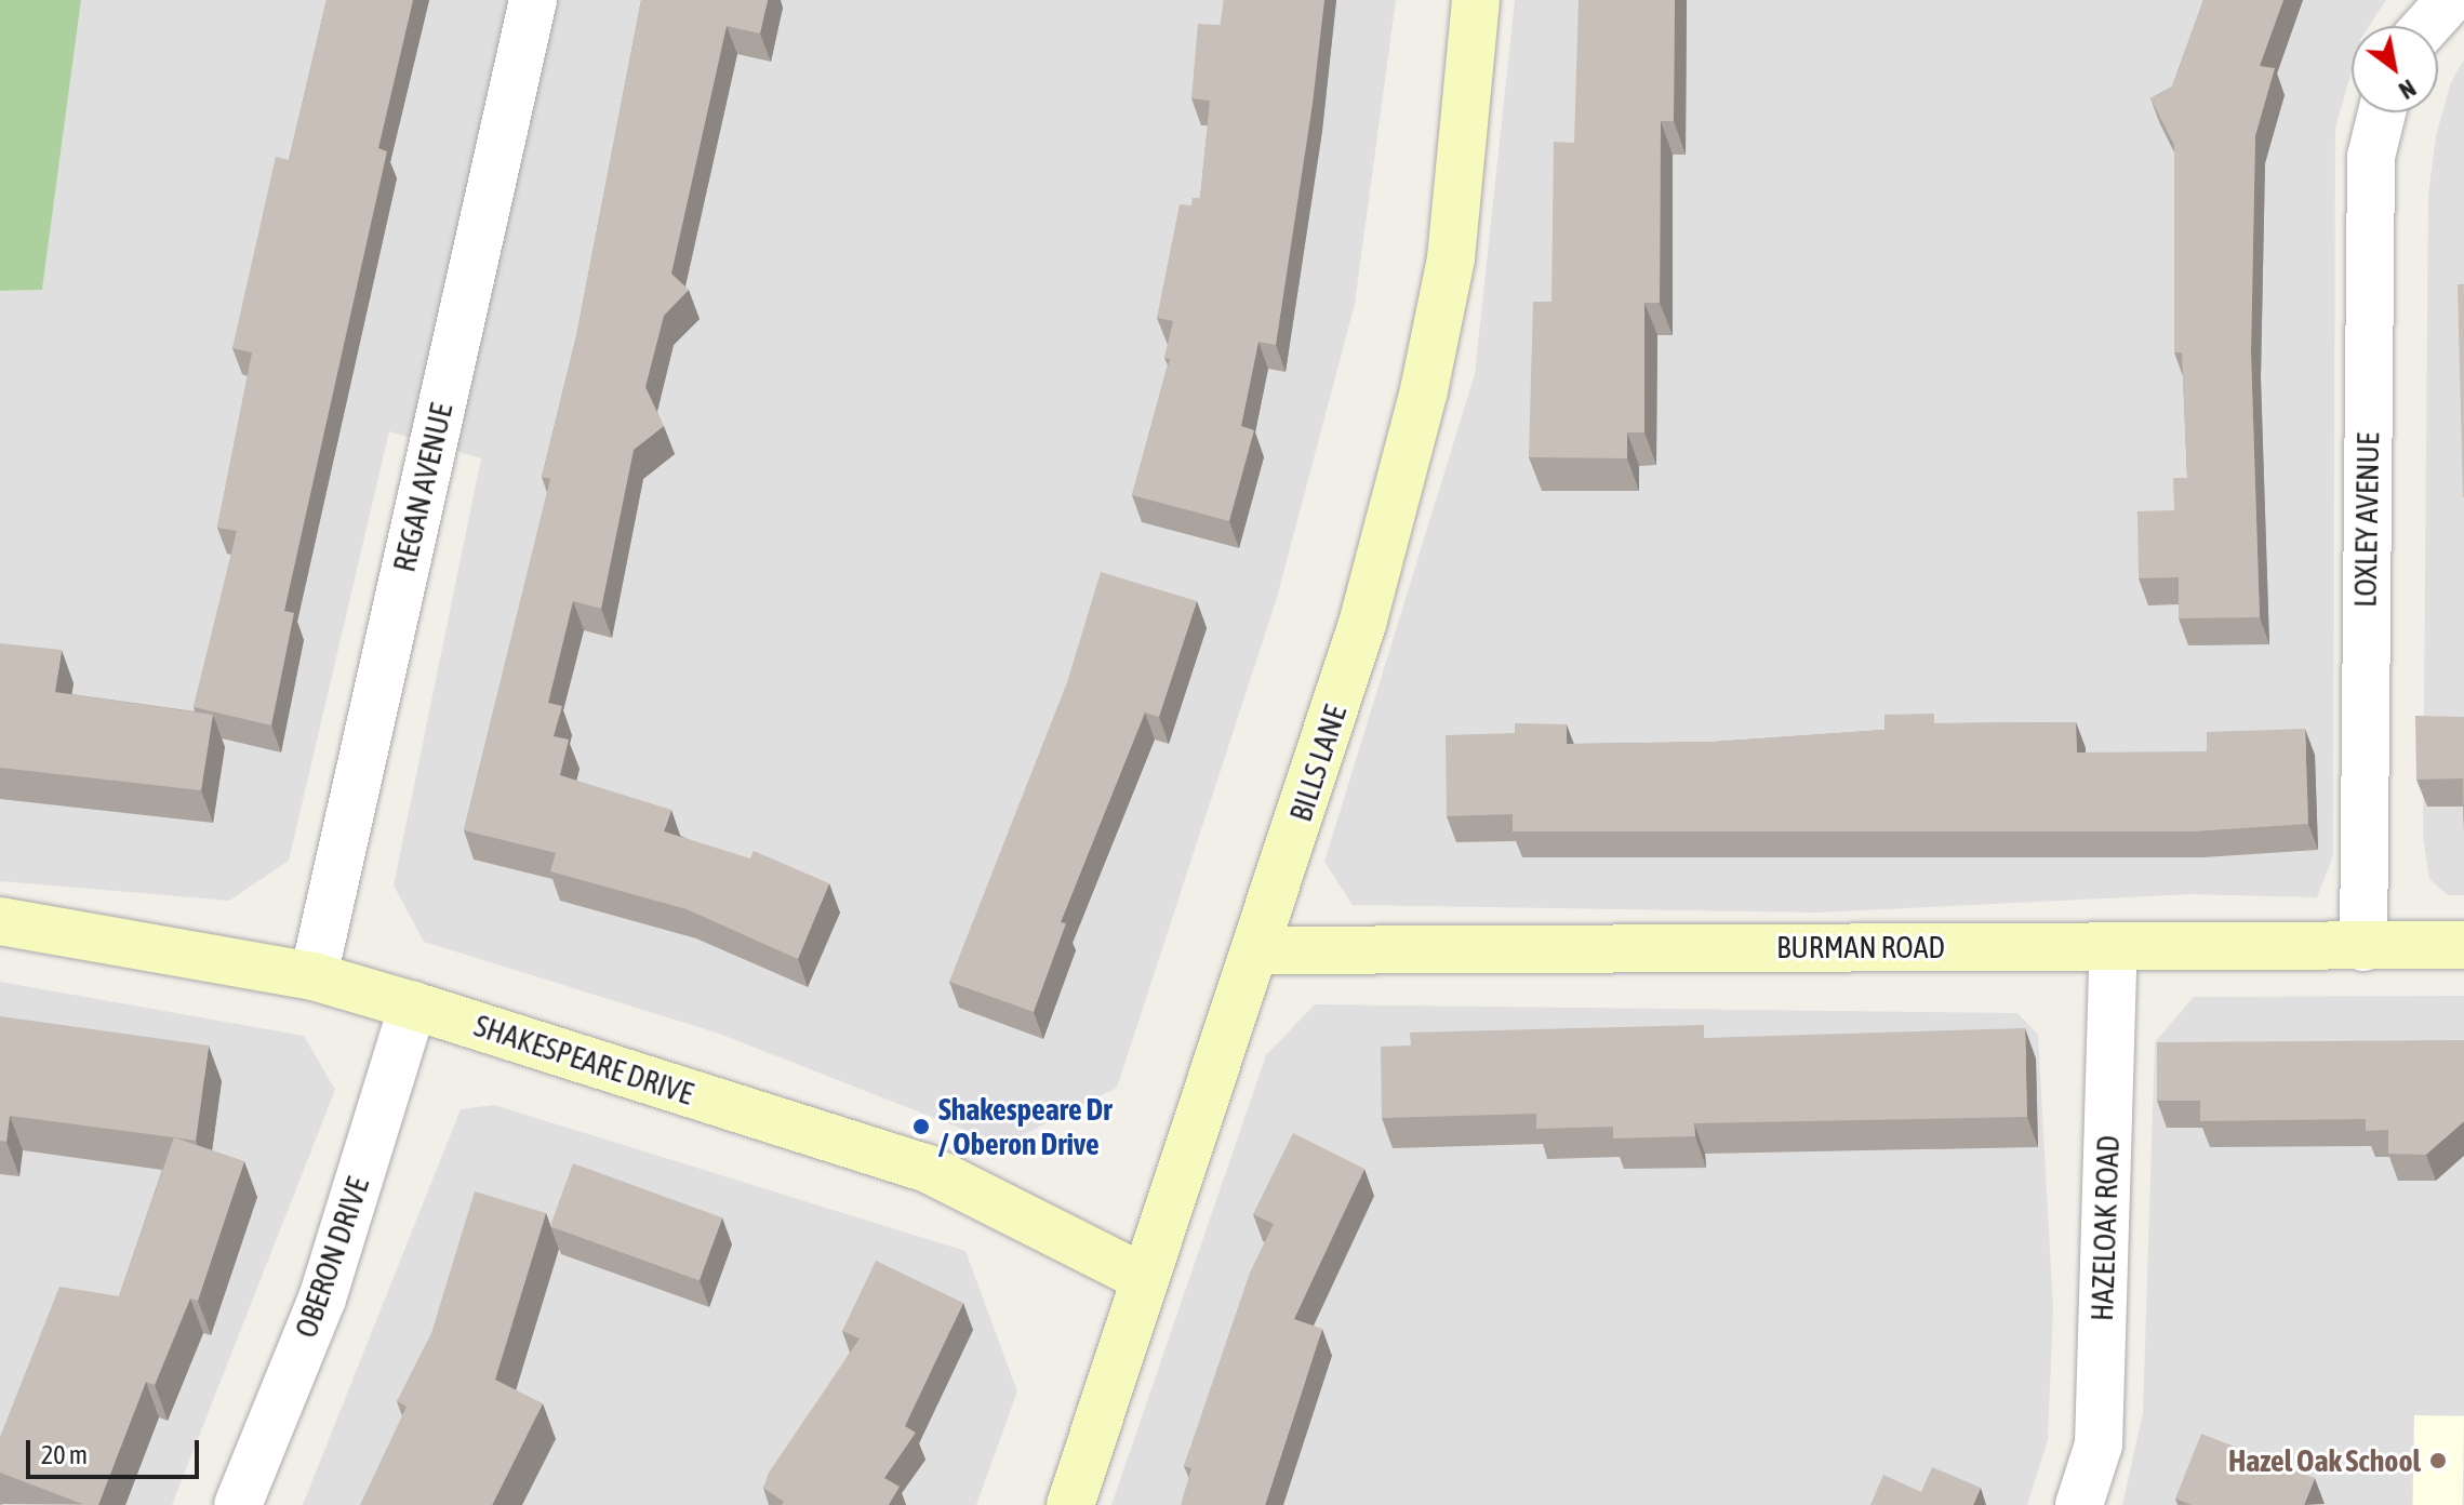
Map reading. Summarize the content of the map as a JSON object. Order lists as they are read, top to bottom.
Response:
{
  "streets": {
    "street": [
      "REGAN AVENUE",
      "LOXLEY AVENUE",
      "BILLS LANE",
      "BURMAN ROAD",
      "SHAKESPEARE DRIVE",
      "HAZELOAK ROAD",
      "OBERON DRIVE"
    ]
  },
  "crossings": [
    ["REGAN AVENUE", "SHAKESPEARE DRIVE"],
    ["LOXLEY AVENUE", "BURMAN ROAD"],
    ["BILLS LANE", "BURMAN ROAD"],
    ["BILLS LANE", "SHAKESPEARE DRIVE"],
    ["BURMAN ROAD", "HAZELOAK ROAD"],
    ["SHAKESPEARE DRIVE", "OBERON DRIVE"]
  ],
  "places": ["Shakespeare Dr / Oberon Drive", "Hazel Oak School"],
  "scale_bar": "20 m",
  "north": "bottom right"
}
